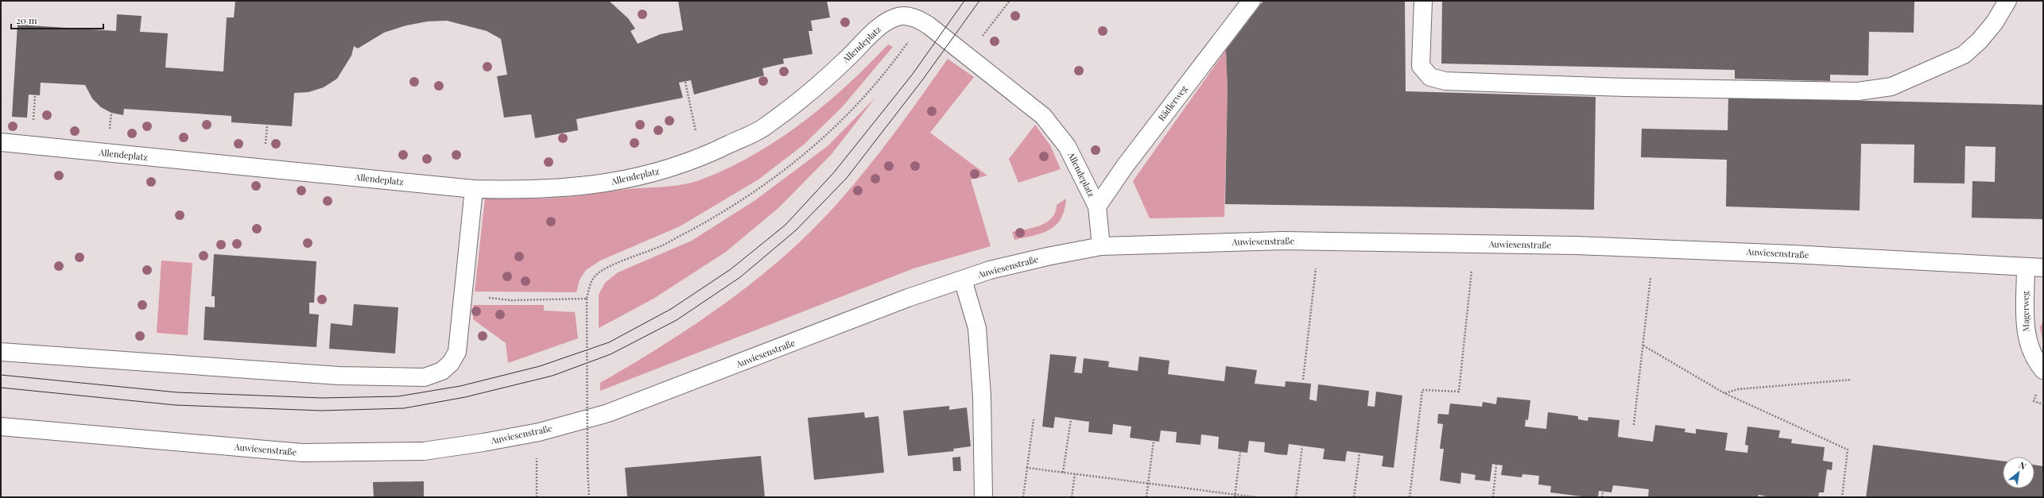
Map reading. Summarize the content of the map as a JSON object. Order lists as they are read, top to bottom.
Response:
{
  "streets": {
    "street": [
      "Allendeplatz",
      "Rädlerweg",
      "Auwiesenstraße",
      "Magerweg"
    ]
  },
  "crossings": [
    ["Allendeplatz", "Rädlerweg"],
    ["Allendeplatz", "Auwiesenstraße"],
    ["Auwiesenstraße", "Magerweg"]
  ],
  "scale_bar": "20 m",
  "north": "top right"
}
